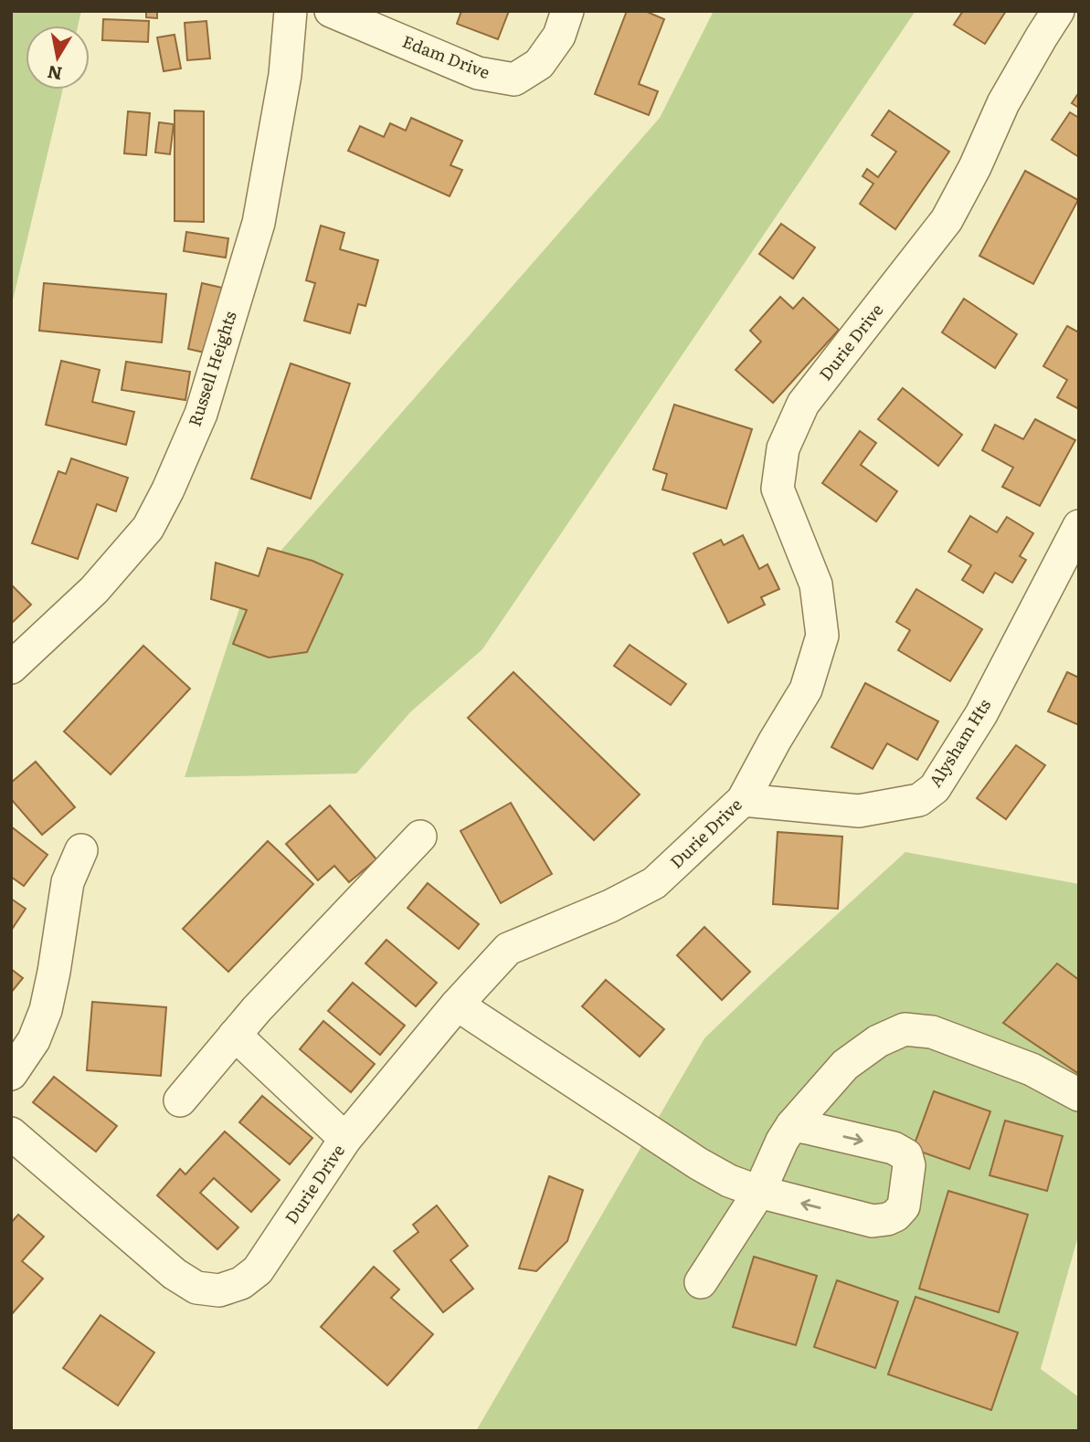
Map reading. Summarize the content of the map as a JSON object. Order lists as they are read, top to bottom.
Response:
{
  "streets": {
    "street": [
      "Edam Drive",
      "Durie Drive",
      "Russell Heights",
      "Alysham Hts"
    ]
  },
  "crossings": [
    ["Durie Drive", "Alysham Hts"]
  ],
  "north": "bottom"
}
